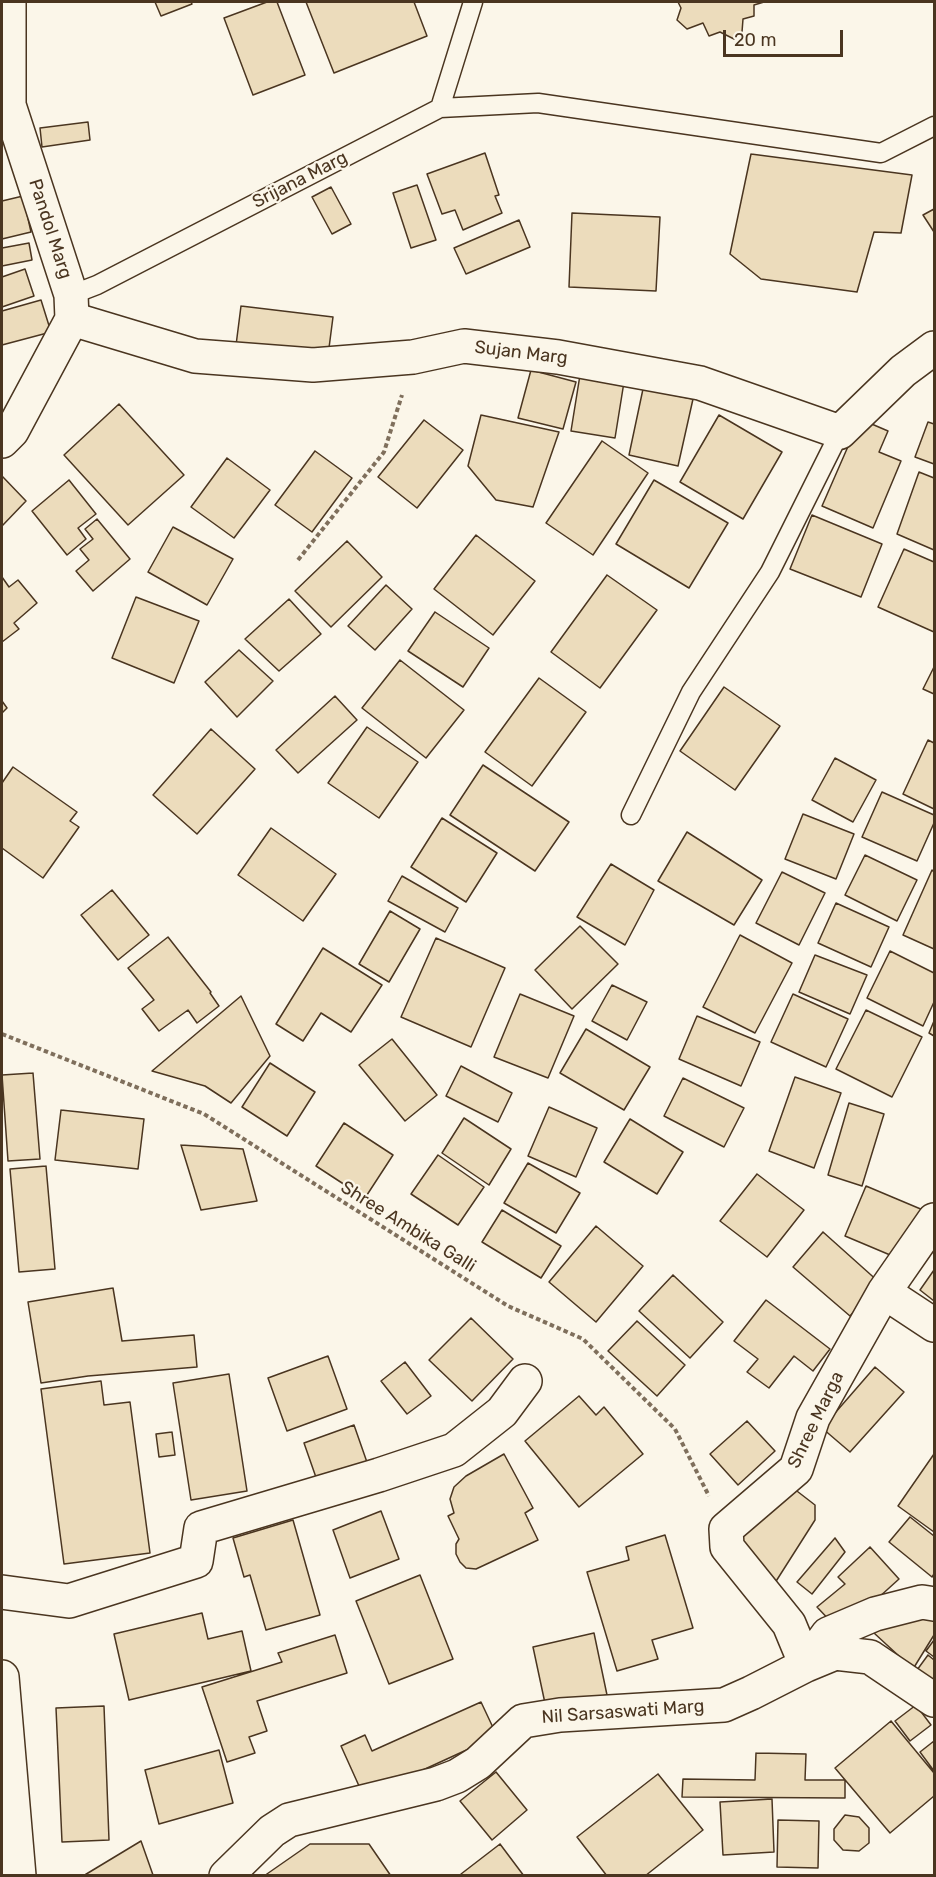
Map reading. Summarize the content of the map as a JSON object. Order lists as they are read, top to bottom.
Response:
{
  "streets": {
    "street": [
      "Pandol Marg",
      "Sujan Marg",
      "Shree Marga",
      "Nil Sarsaswati Marg"
    ],
    "lane": ["Srijana Marg"],
    "path": ["Shree Ambika Galli"]
  },
  "crossings": [
    ["Srijana Marg", "Pandol Marg"],
    ["Srijana Marg", "Sujan Marg"],
    ["Pandol Marg", "Sujan Marg"],
    ["Shree Ambika Galli", "Shree Marga"]
  ],
  "scale_bar": "20 m"
}
